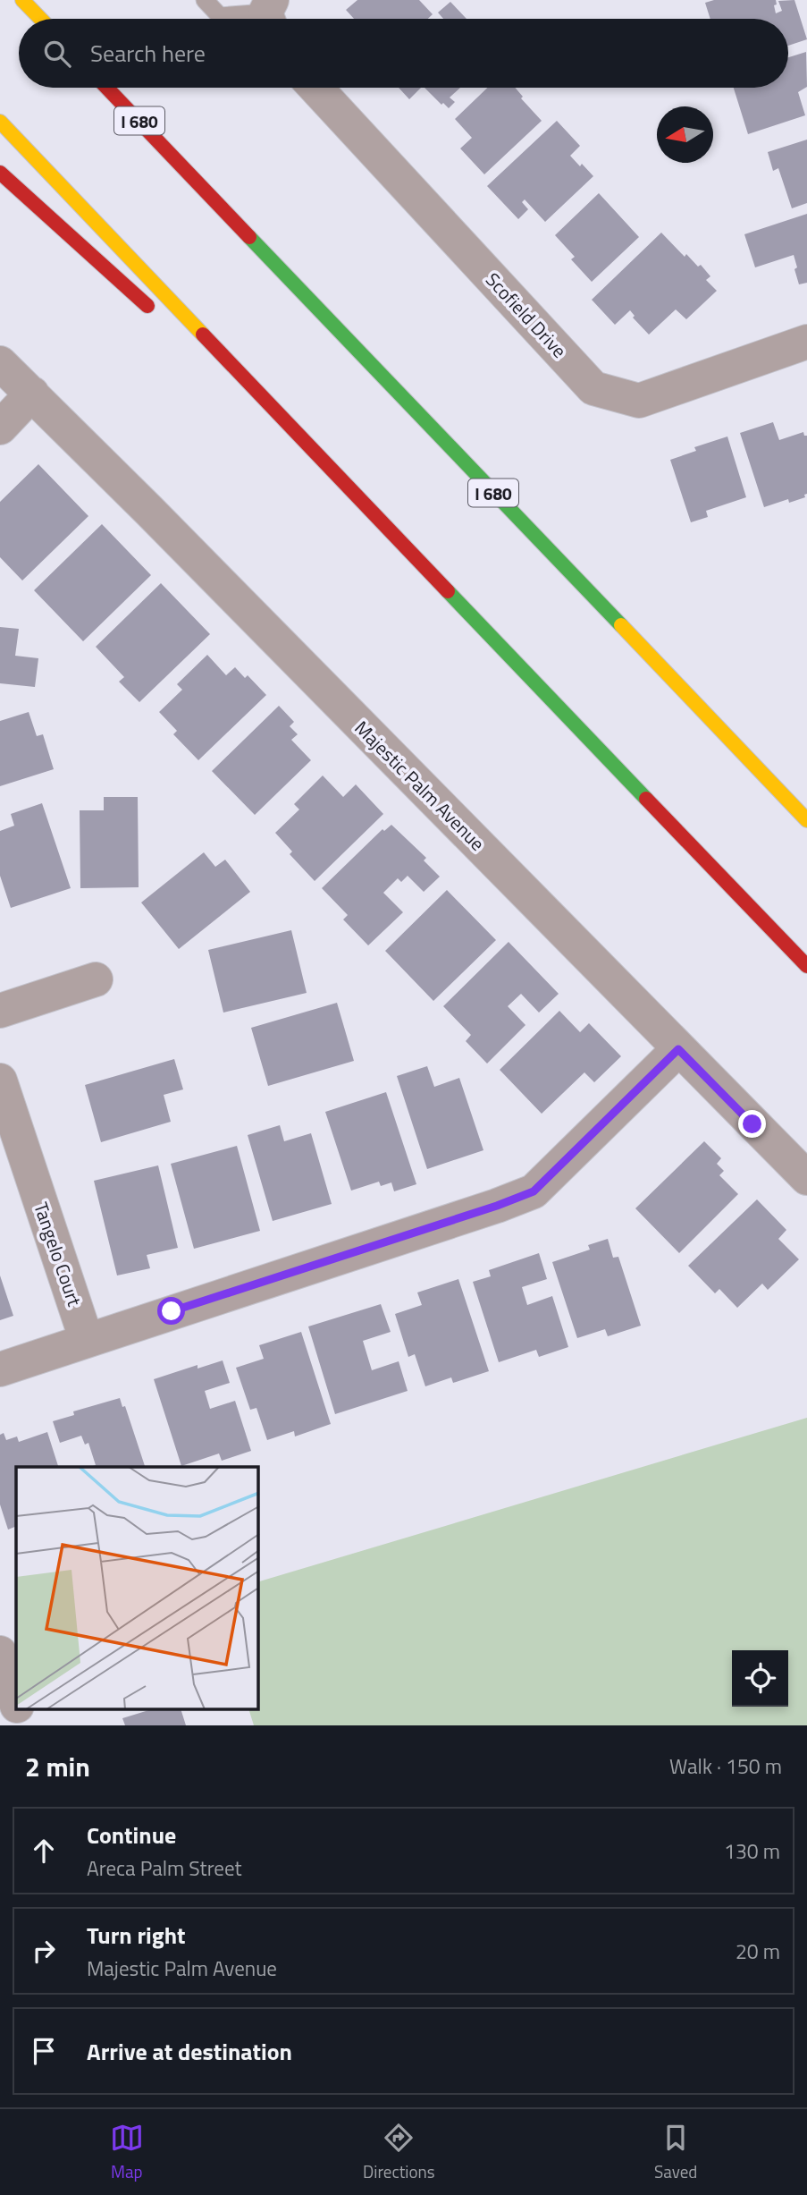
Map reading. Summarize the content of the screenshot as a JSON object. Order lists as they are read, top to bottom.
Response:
{
  "streets": {
    "highway": ["I 680"],
    "street": ["Scofield Drive", "Majestic Palm Avenue", "Tangelo Court"]
  },
  "north": "left",
  "page": {
    "search": "Search here",
    "heading": ["2 min", "Walk · 150 m"],
    "list": [
      ["Continue", "Areca Palm Street", "130 m"],
      ["Turn right", "Majestic Palm Avenue", "20 m"],
      "Arrive at destination"
    ],
    "nav": ["Map", "Directions", "Saved"]
  }
}
